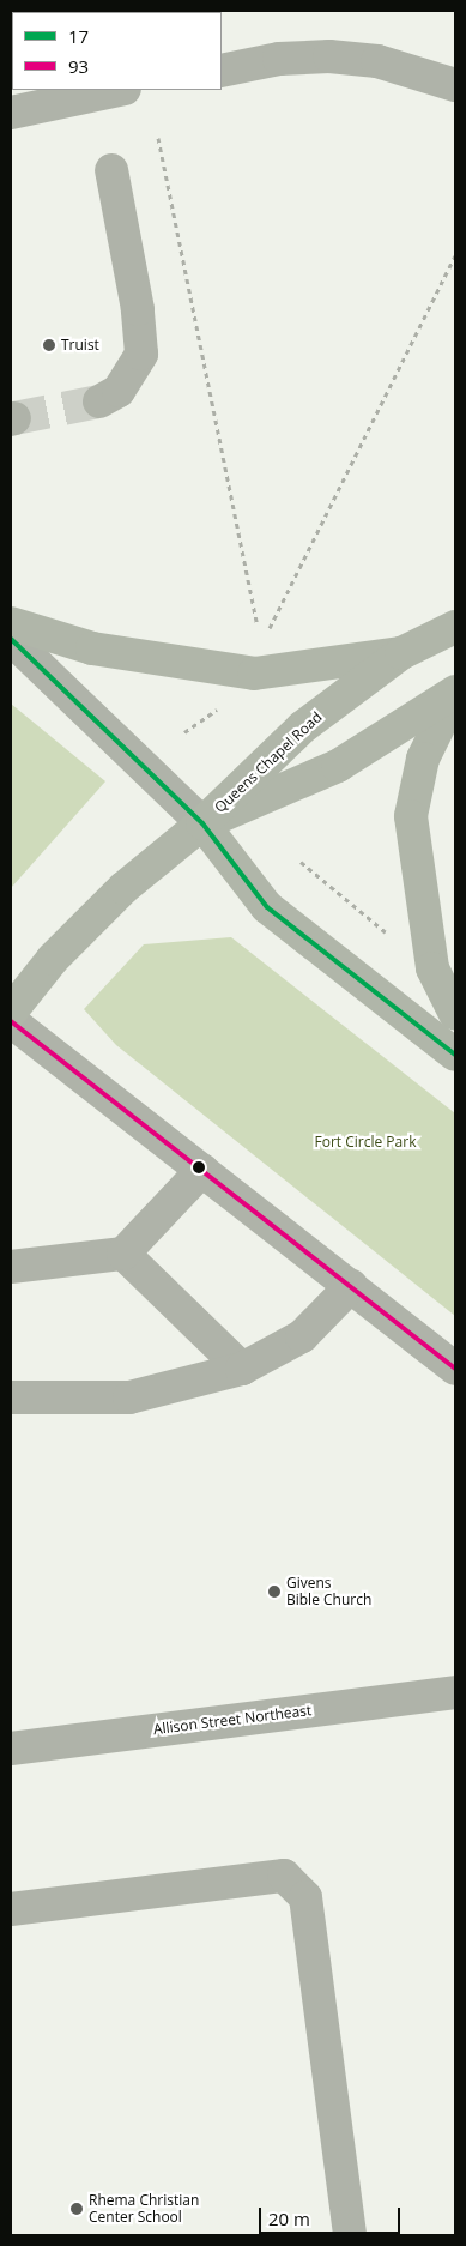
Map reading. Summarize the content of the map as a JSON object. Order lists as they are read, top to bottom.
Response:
{
  "streets": {
    "main road": ["Queens Chapel Road"],
    "street": ["Allison Street Northeast"]
  },
  "parks": ["Fort Circle Park"],
  "places": ["Truist", "Givens Bible Church", "Rhema Christian Center School"],
  "lines": ["transit line 17", "transit line 93"],
  "legend": ["17", "93"],
  "scale_bar": "20 m"
}
